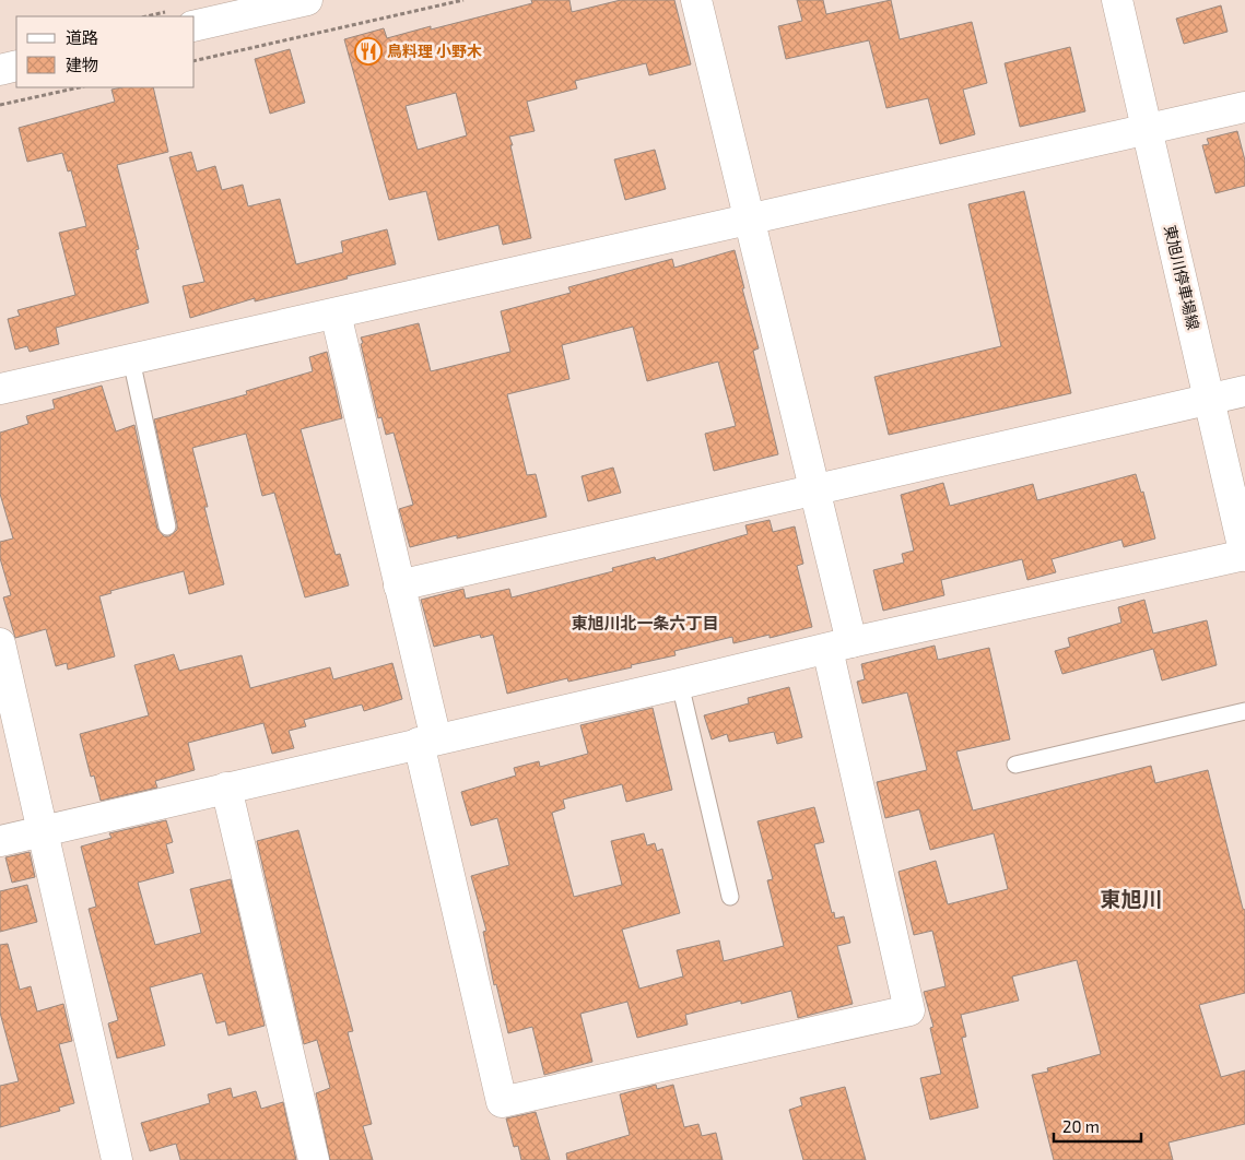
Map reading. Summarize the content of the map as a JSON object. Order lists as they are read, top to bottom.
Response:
{
  "streets": {
    "street": ["東旭川停車場線"]
  },
  "districts": ["東旭川北一条六丁目", "東旭川"],
  "places": {
    "restaurant": ["鳥料理 小野木"]
  },
  "legend": ["道路", "建物"],
  "scale_bar": "20 m"
}
